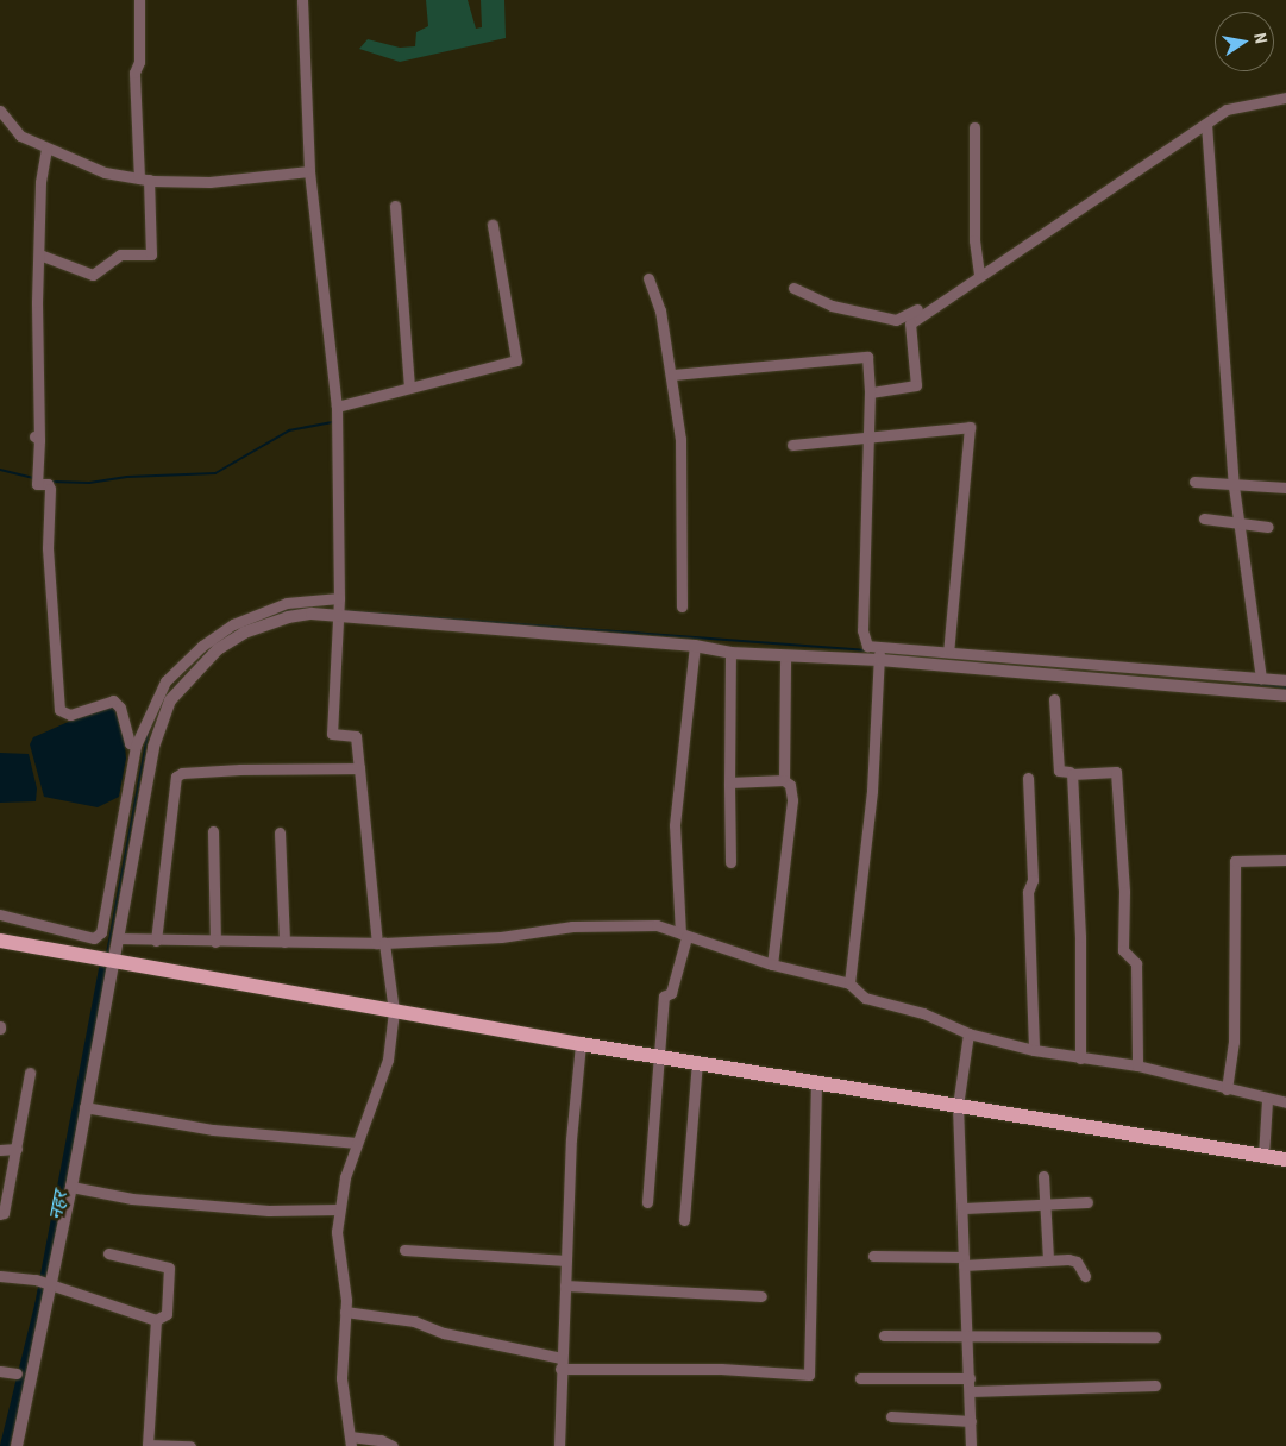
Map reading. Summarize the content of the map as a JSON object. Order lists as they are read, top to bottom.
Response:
{
  "water": ["नहर"],
  "north": "right"
}
